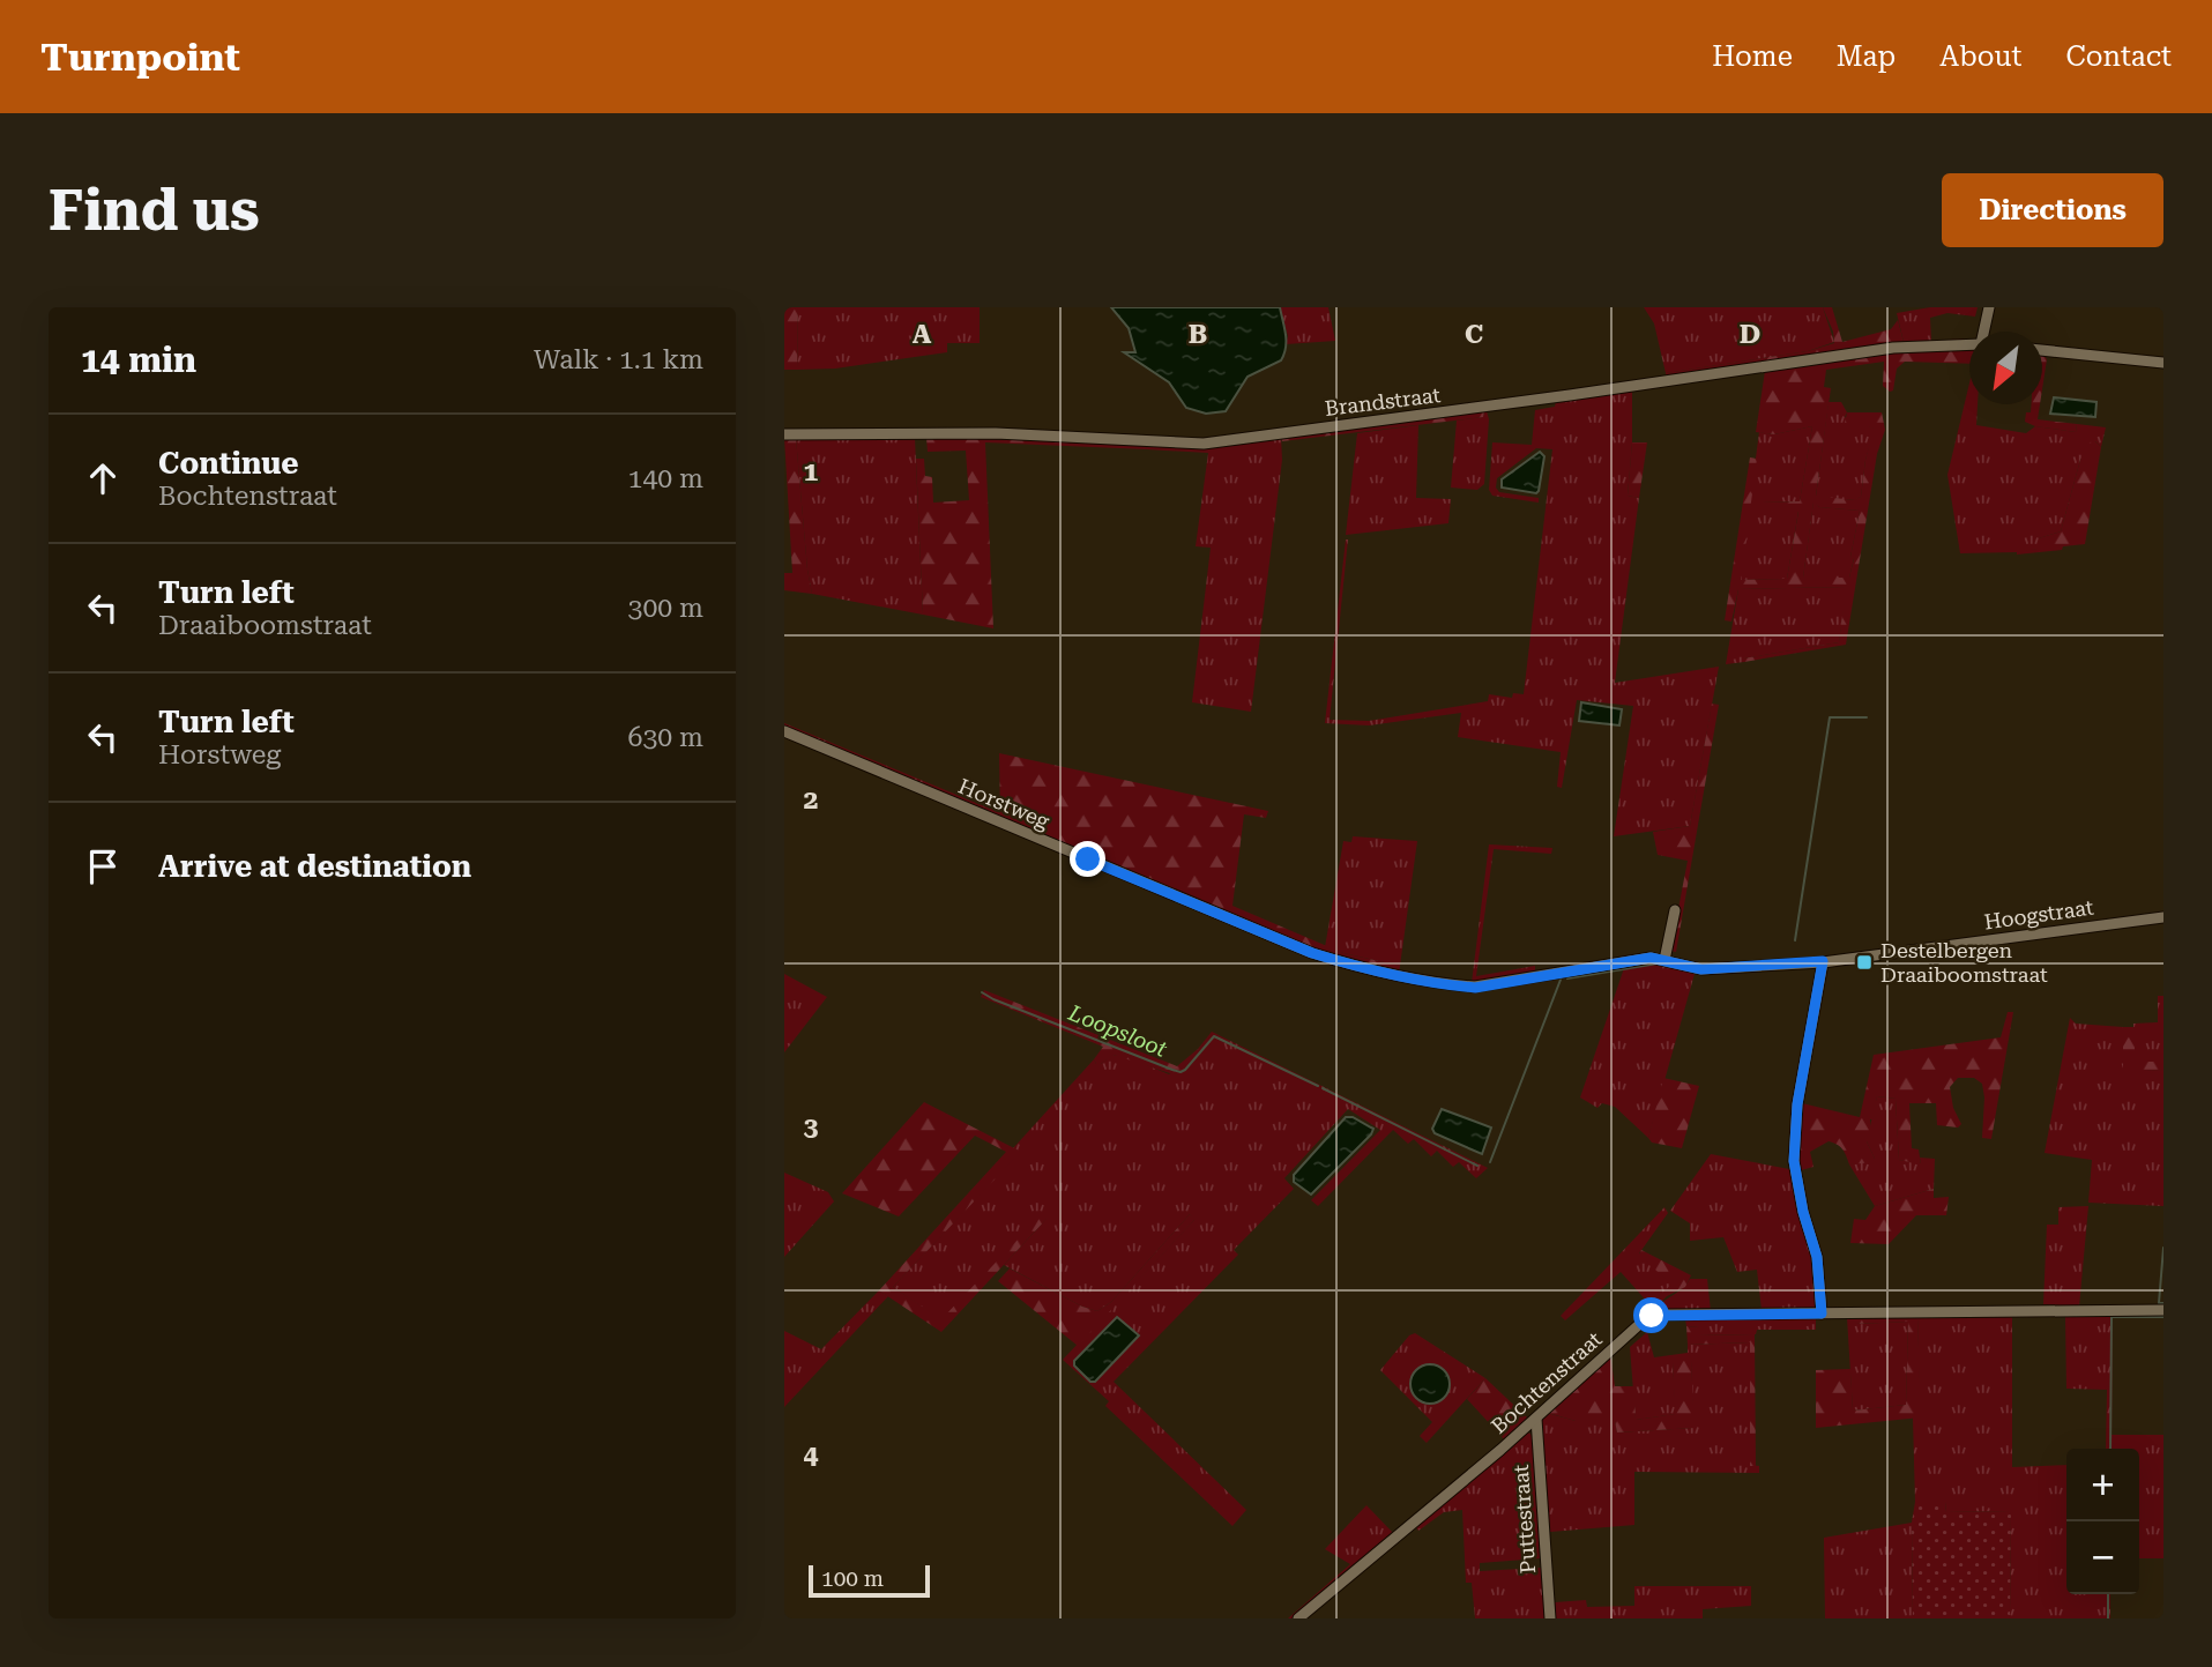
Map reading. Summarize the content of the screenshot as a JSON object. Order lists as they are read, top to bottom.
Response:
{
  "streets": {
    "street": [
      "Brandstraat",
      "Horstweg",
      "Hoogstraat",
      "Bochtenstraat",
      "Puttestraat"
    ]
  },
  "crossings": [
    ["Horstweg", "Hoogstraat"],
    ["Bochtenstraat", "Puttestraat"]
  ],
  "water": ["Loopsloot"],
  "places": {
    "transit": ["Destelbergen Draaiboomstraat"]
  },
  "scale_bar": "100 m",
  "north": "bottom left",
  "page": {
    "header": "Turnpoint",
    "nav": [
      "Home",
      "Map",
      "About",
      "Contact"
    ],
    "buttons": "Directions",
    "title": "Find us",
    "heading": ["14 min", "Walk · 1.1 km"],
    "list": [
      ["Continue", "Bochtenstraat", "140 m"],
      ["Turn left", "Draaiboomstraat", "300 m"],
      ["Turn left", "Horstweg", "630 m"],
      "Arrive at destination"
    ],
    "map_buttons": ["+", "−"],
    "scale": "100 m"
  },
  "grid": {
    "columns": [
      "A",
      "B",
      "C",
      "D"
    ],
    "rows": [
      "1",
      "2",
      "3",
      "4"
    ]
  }
}
